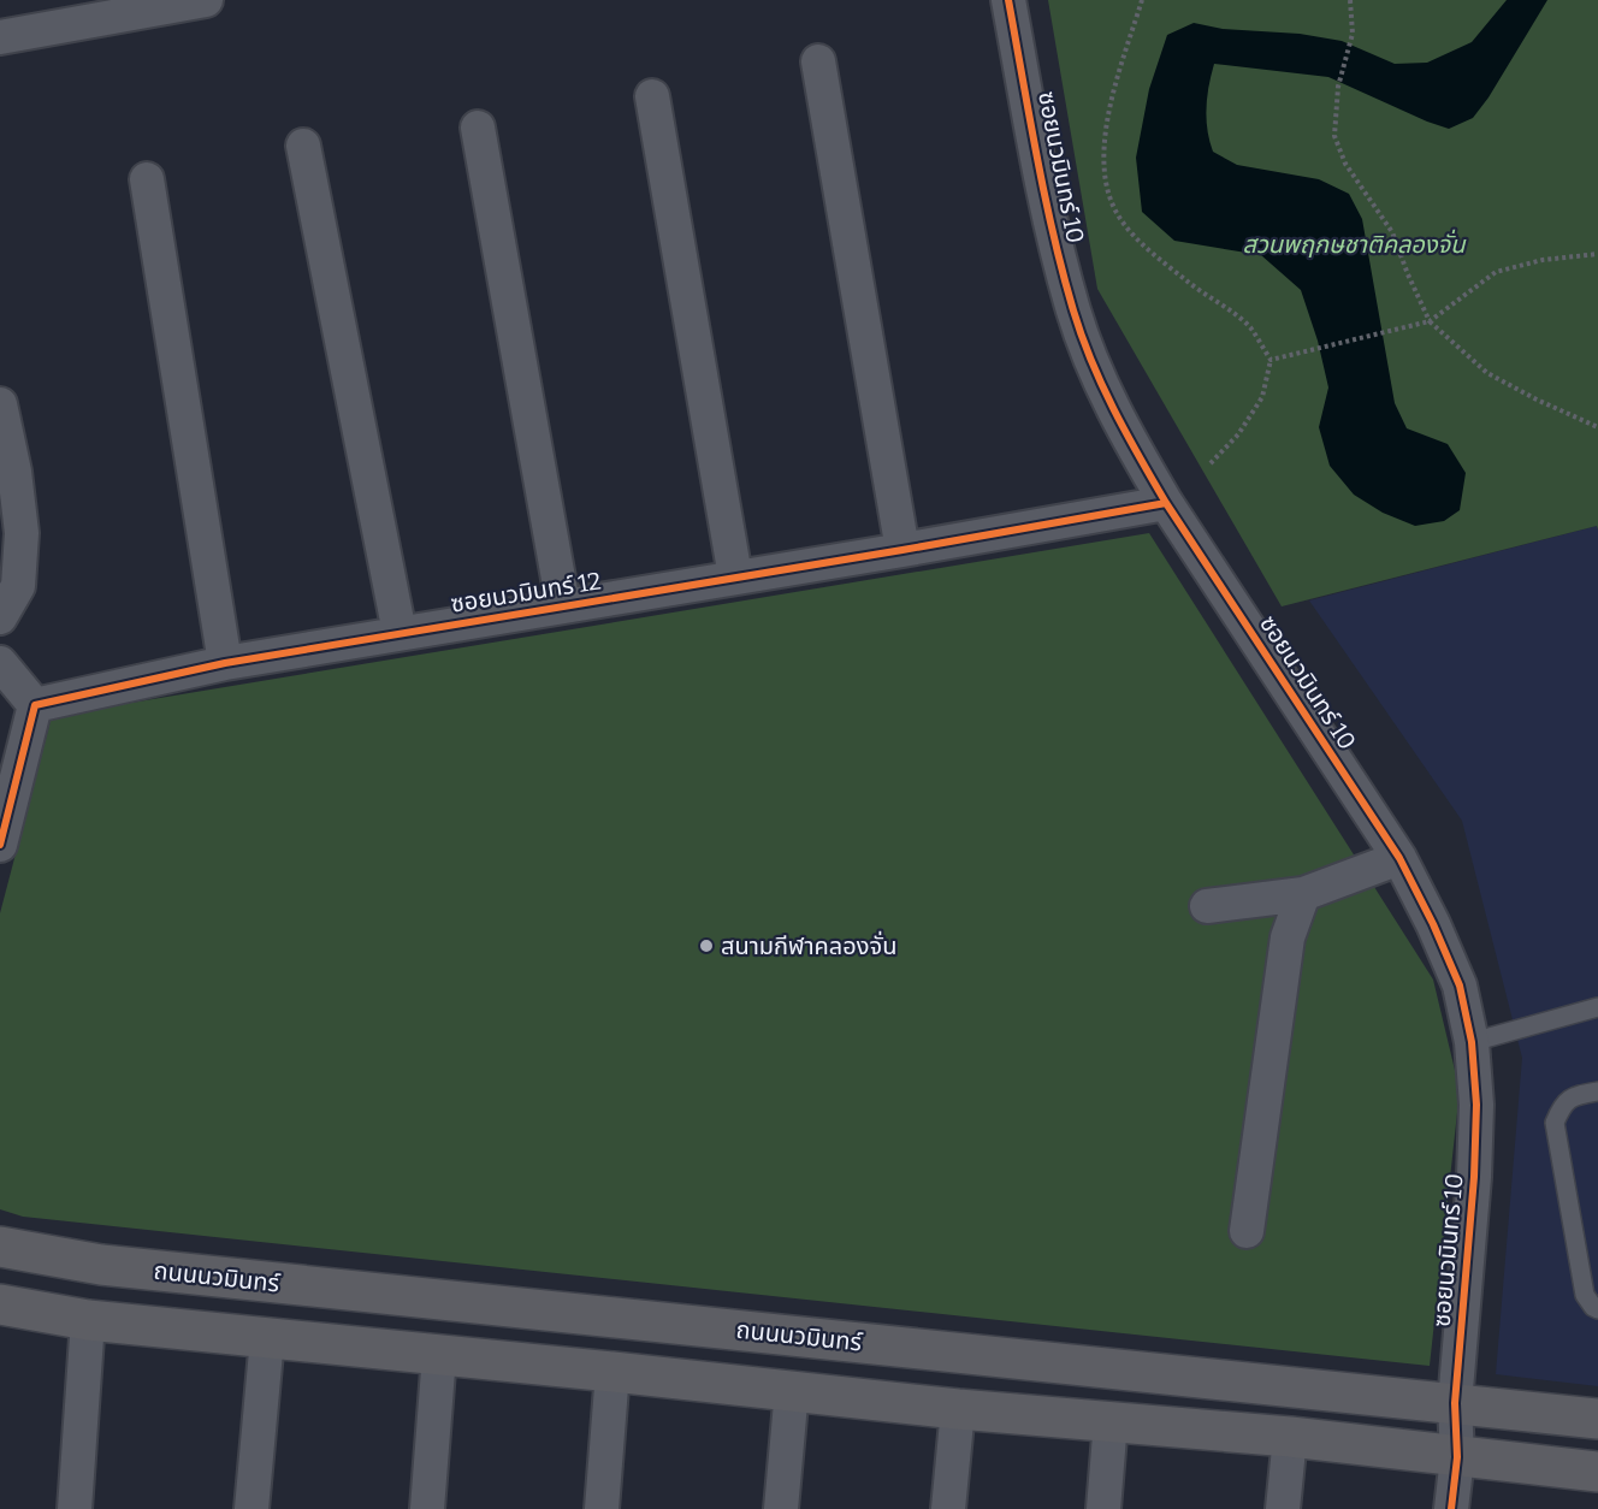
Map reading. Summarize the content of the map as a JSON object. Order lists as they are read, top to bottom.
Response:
{
  "streets": {
    "main road": ["ถนนนวมินทร์"],
    "street": ["ซอยนวมินทร์ 10", "ซอยนวมินทร์ 12"]
  },
  "crossings": [
    ["ซอยนวมินทร์ 10", "ซอยนวมินทร์ 12"],
    ["ซอยนวมินทร์ 10", "ถนนนวมินทร์"]
  ],
  "parks": ["สวนพฤกษชาติคลองจั่น"],
  "places": ["สนามกีฬาคลองจั่น"]
}
